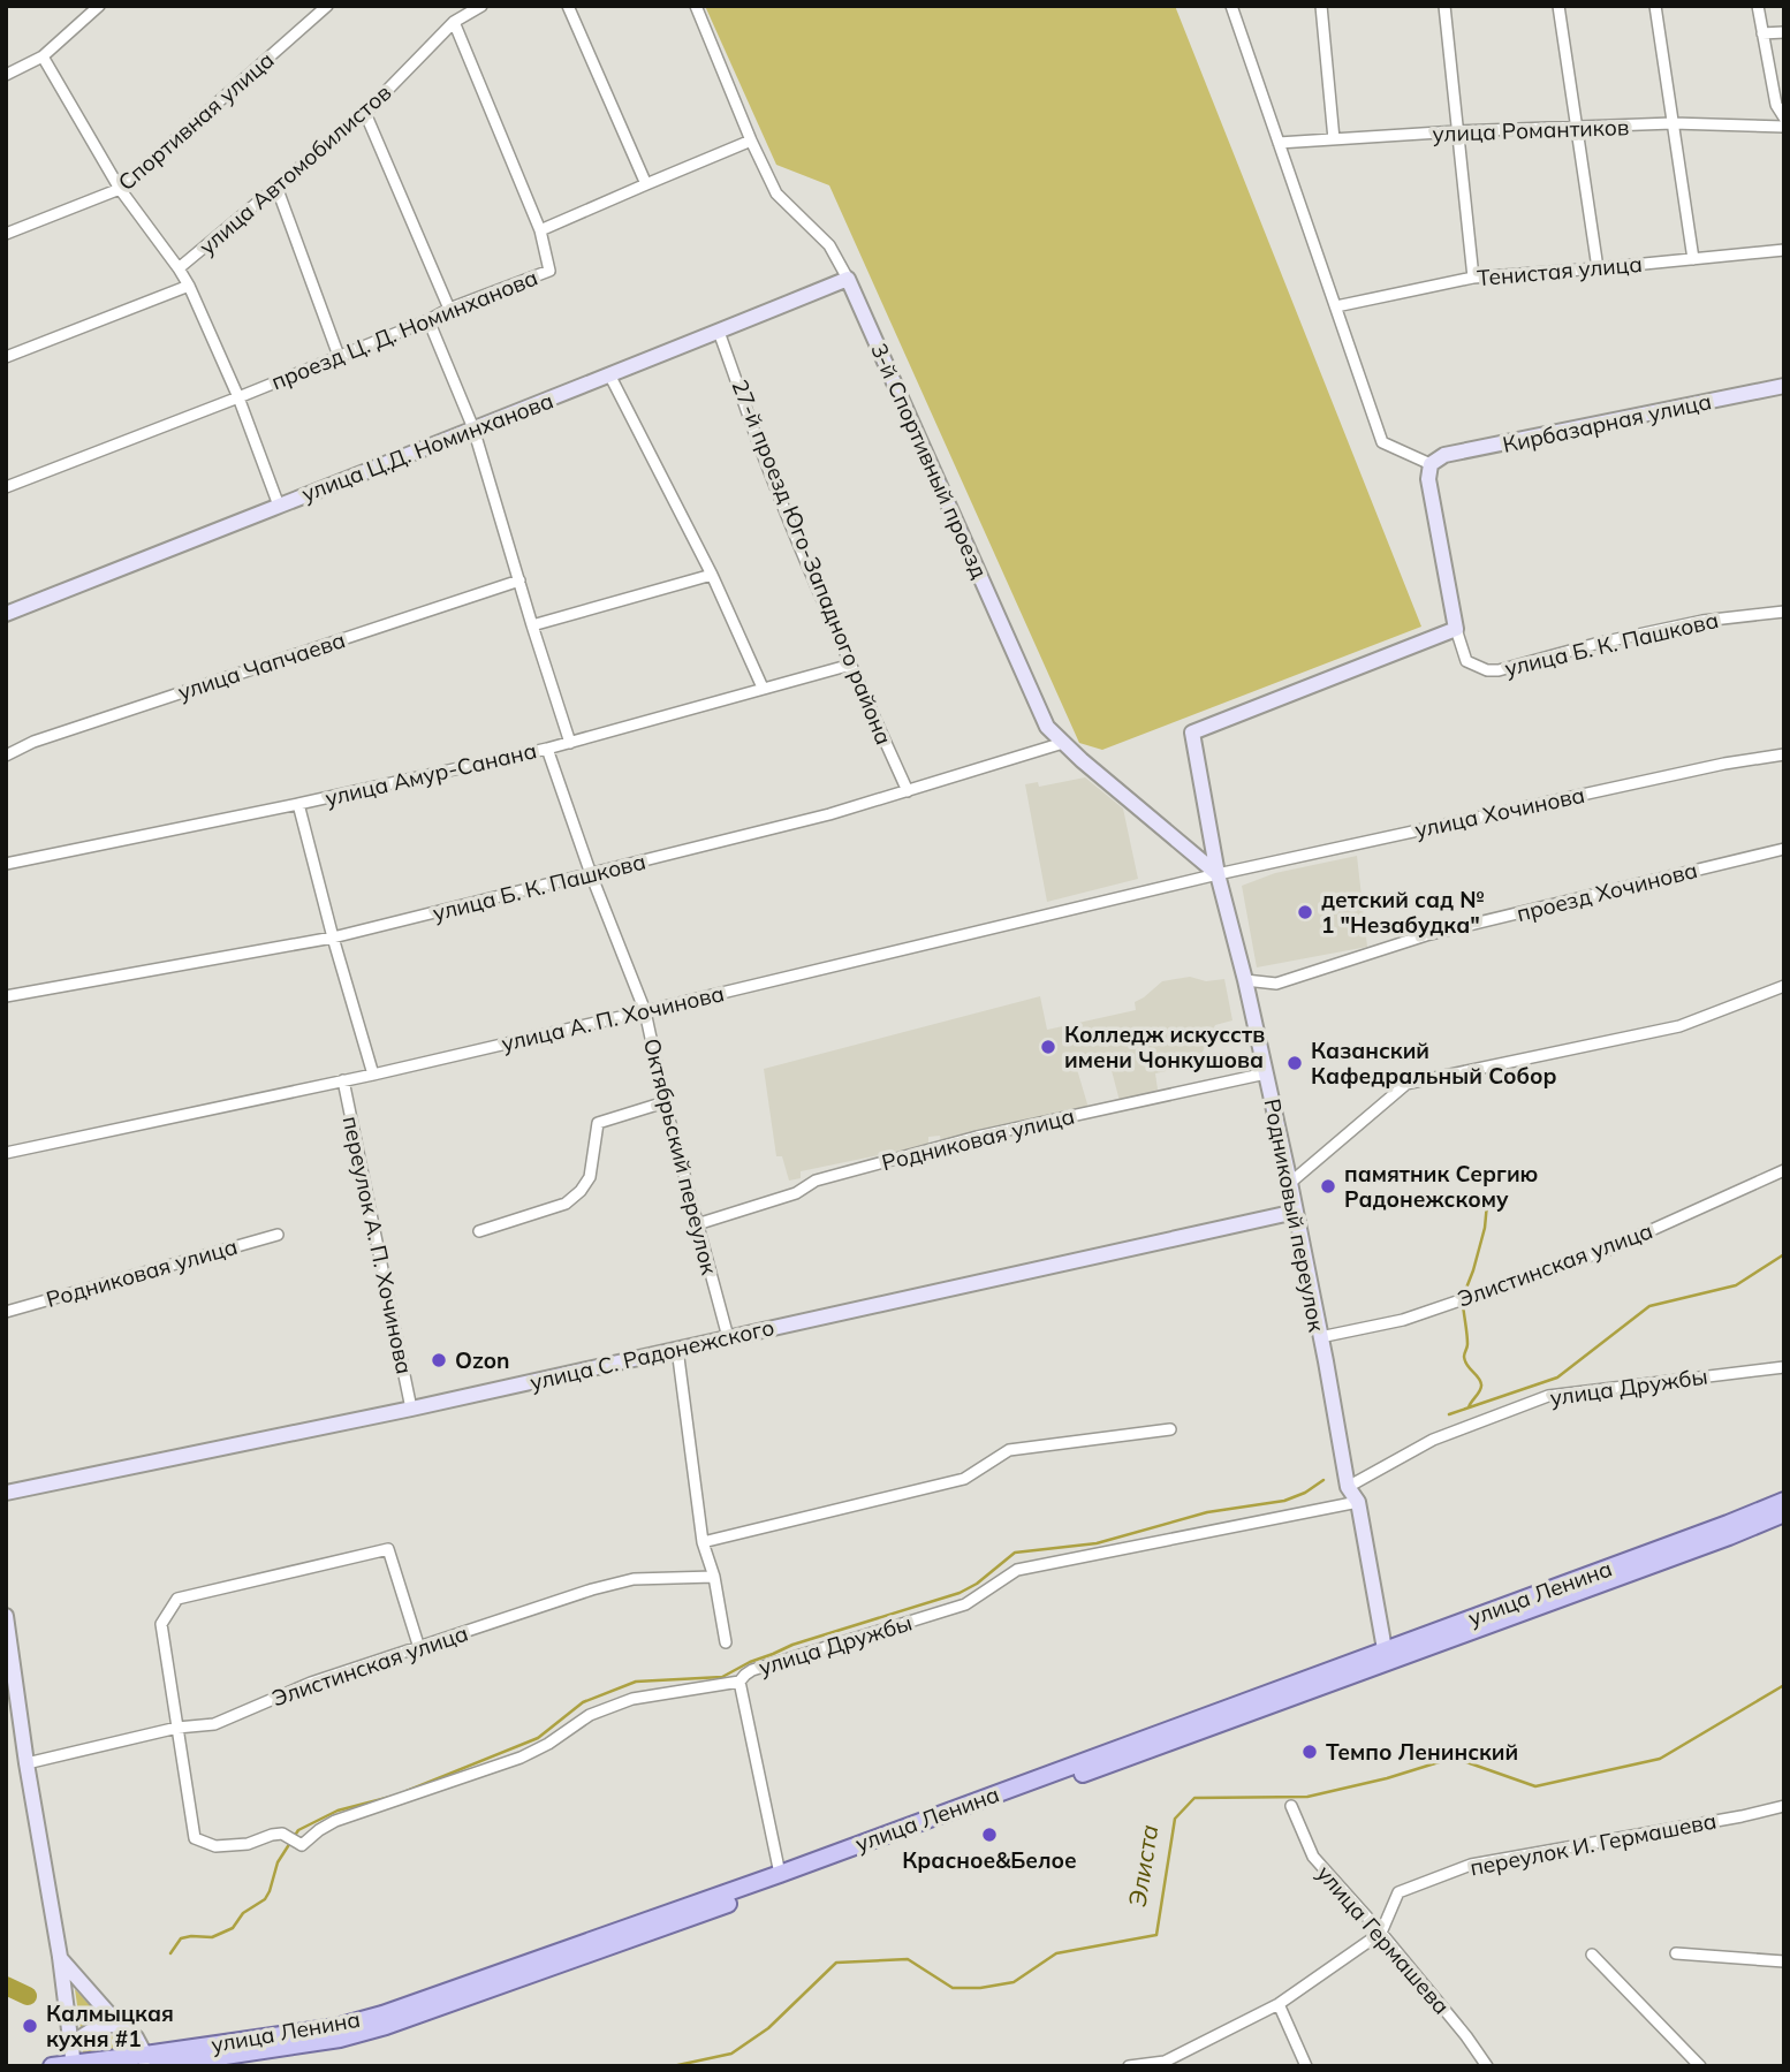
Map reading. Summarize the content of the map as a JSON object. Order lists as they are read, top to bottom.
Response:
{
  "streets": {
    "main road": ["улица Ленина"],
    "street": [
      "Спортивная улица",
      "улица Романтиков",
      "улица Автомобилистов",
      "Тенистая улица",
      "проезд Ц. Д. Номинханова",
      "Кирбазарная улица",
      "улица Ц.Д. Номинханова",
      "3-й Спортивный проезд",
      "27-й проезд Юго-Западного района",
      "улица Б. К. Пашкова",
      "улица Чапчаева",
      "улица Амур-Санана",
      "улица Хочинова",
      "проезд Хочинова",
      "улица А. П. Хочинова",
      "Родниковая улица",
      "Октябрьский переулок",
      "Родниковый переулок",
      "переулок А. П. Хочинова",
      "Элистинская улица",
      "улица С. Радонежского",
      "улица Дружбы",
      "переулок И. Гермашева",
      "улица Гермашева"
    ]
  },
  "crossings": [
    ["улица Ц.Д. Номинханова", "3-й Спортивный проезд"],
    ["улица Ц.Д. Номинханова", "27-й проезд Юго-Западного района"],
    ["3-й Спортивный проезд", "улица Б. К. Пашкова"],
    ["3-й Спортивный проезд", "улица Хочинова"],
    ["3-й Спортивный проезд", "улица А. П. Хочинова"],
    ["3-й Спортивный проезд", "Родниковый переулок"],
    ["27-й проезд Юго-Западного района", "улица Б. К. Пашкова"],
    ["27-й проезд Юго-Западного района", "улица Амур-Санана"],
    ["улица Б. К. Пашкова", "Октябрьский переулок"],
    ["улица Б. К. Пашкова", "Родниковый переулок"],
    ["улица Амур-Санана", "Октябрьский переулок"],
    ["улица Хочинова", "улица А. П. Хочинова"],
    ["улица Хочинова", "Родниковый переулок"],
    ["проезд Хочинова", "Родниковый переулок"],
    ["улица А. П. Хочинова", "Октябрьский переулок"],
    ["улица А. П. Хочинова", "Родниковый переулок"],
    ["улица А. П. Хочинова", "переулок А. П. Хочинова"],
    ["Родниковая улица", "Октябрьский переулок"],
    ["Родниковая улица", "Родниковый переулок"],
    ["Октябрьский переулок", "улица С. Радонежского"],
    ["Родниковый переулок", "Элистинская улица"],
    ["Родниковый переулок", "улица С. Радонежского"],
    ["Родниковый переулок", "улица Дружбы"],
    ["Родниковый переулок", "улица Ленина"],
    ["переулок А. П. Хочинова", "улица С. Радонежского"],
    ["Элистинская улица", "улица Дружбы"],
    ["переулок И. Гермашева", "улица Гермашева"]
  ],
  "water": ["Элиста"],
  "places": [
    "детский сад № 1 \"Незабудка\"",
    "Колледж искусств имени Чонкушова",
    "Казанский Кафедральный Собор",
    "памятник Сергию Радонежскому",
    "Ozon",
    "Темпо Ленинский",
    "Красное&Белое",
    "Калмыцкая кухня #1"
  ]
}
